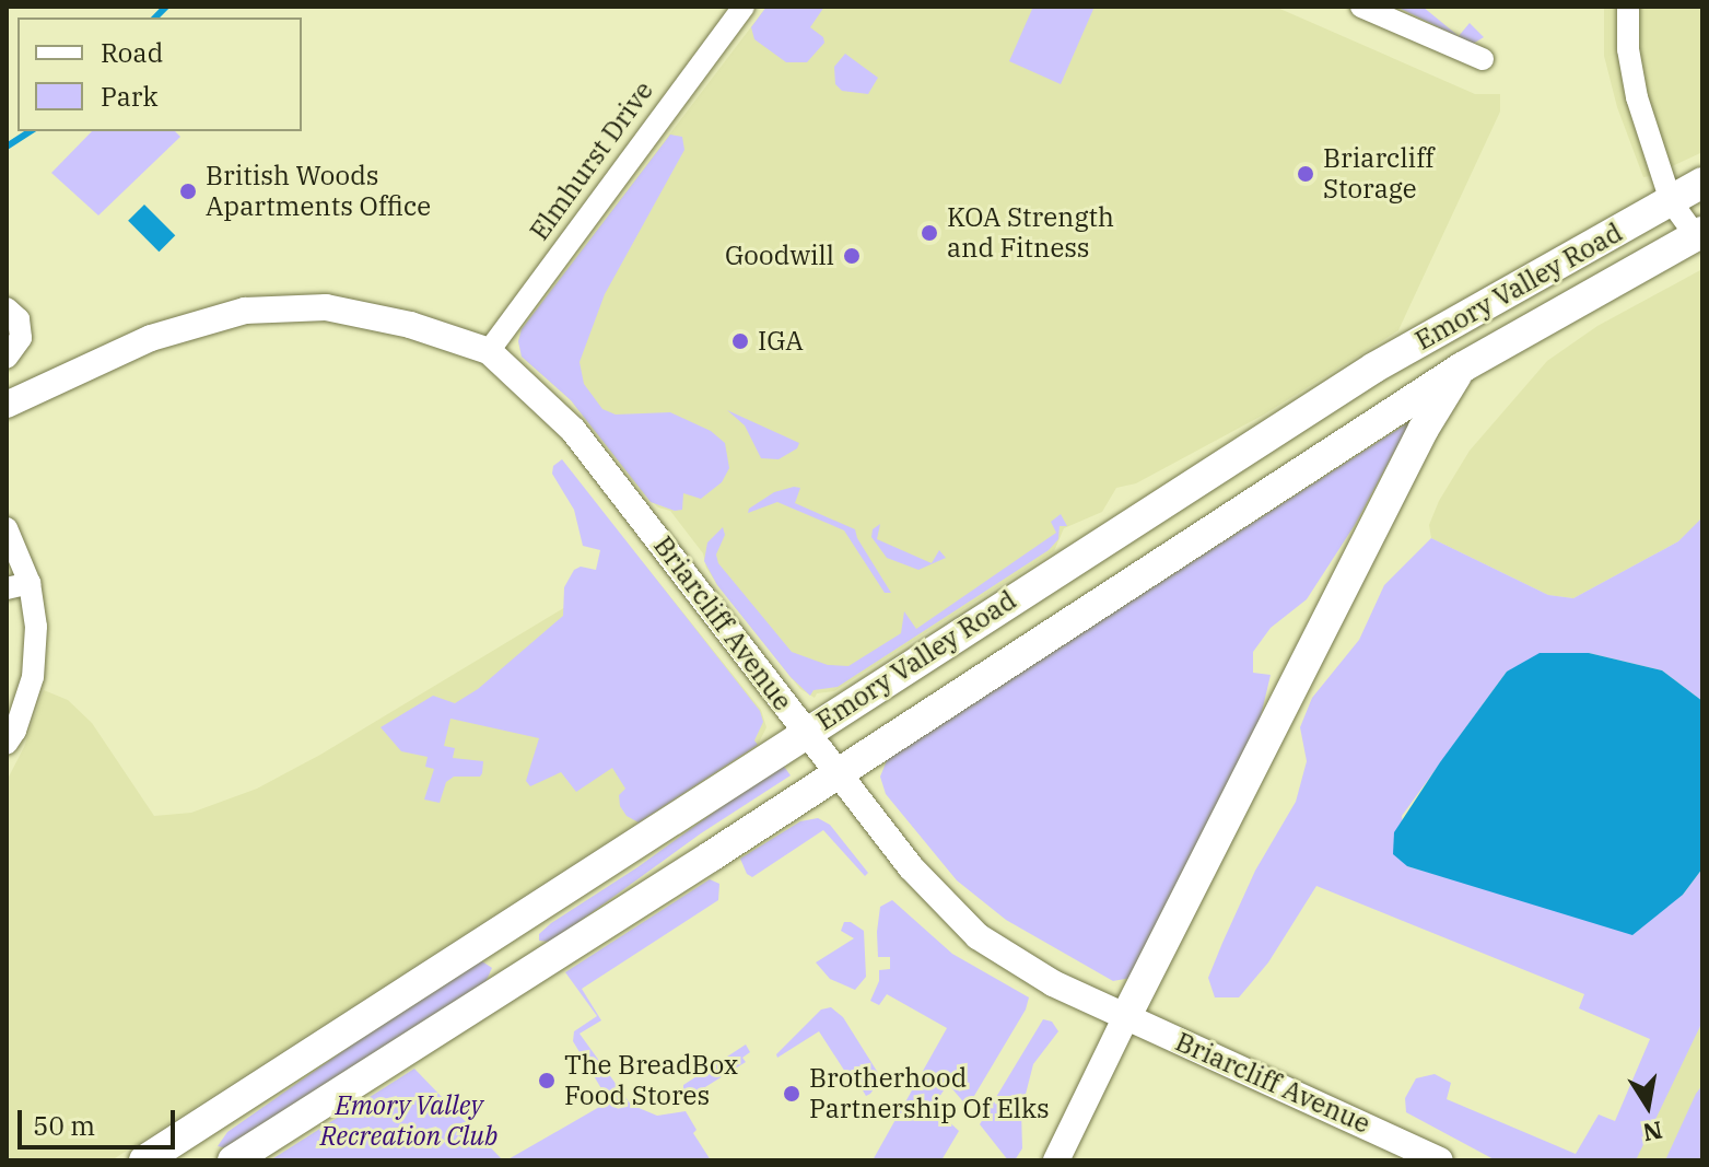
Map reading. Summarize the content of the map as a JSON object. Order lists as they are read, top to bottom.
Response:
{
  "streets": {
    "main road": ["Emory Valley Road"],
    "street": ["Elmhurst Drive", "Briarcliff Avenue"]
  },
  "crossings": [
    ["Elmhurst Drive", "Briarcliff Avenue"],
    ["Emory Valley Road", "Briarcliff Avenue"]
  ],
  "parks": ["Emory Valley Recreation Club"],
  "places": [
    "Briarcliff Storage",
    "British Woods Apartments Office",
    "KOA Strength and Fitness",
    "Goodwill",
    "IGA",
    "The BreadBox Food Stores",
    "Brotherhood Partnership Of Elks"
  ],
  "legend": ["Road", "Park"],
  "scale_bar": "50 m",
  "north": "bottom"
}
